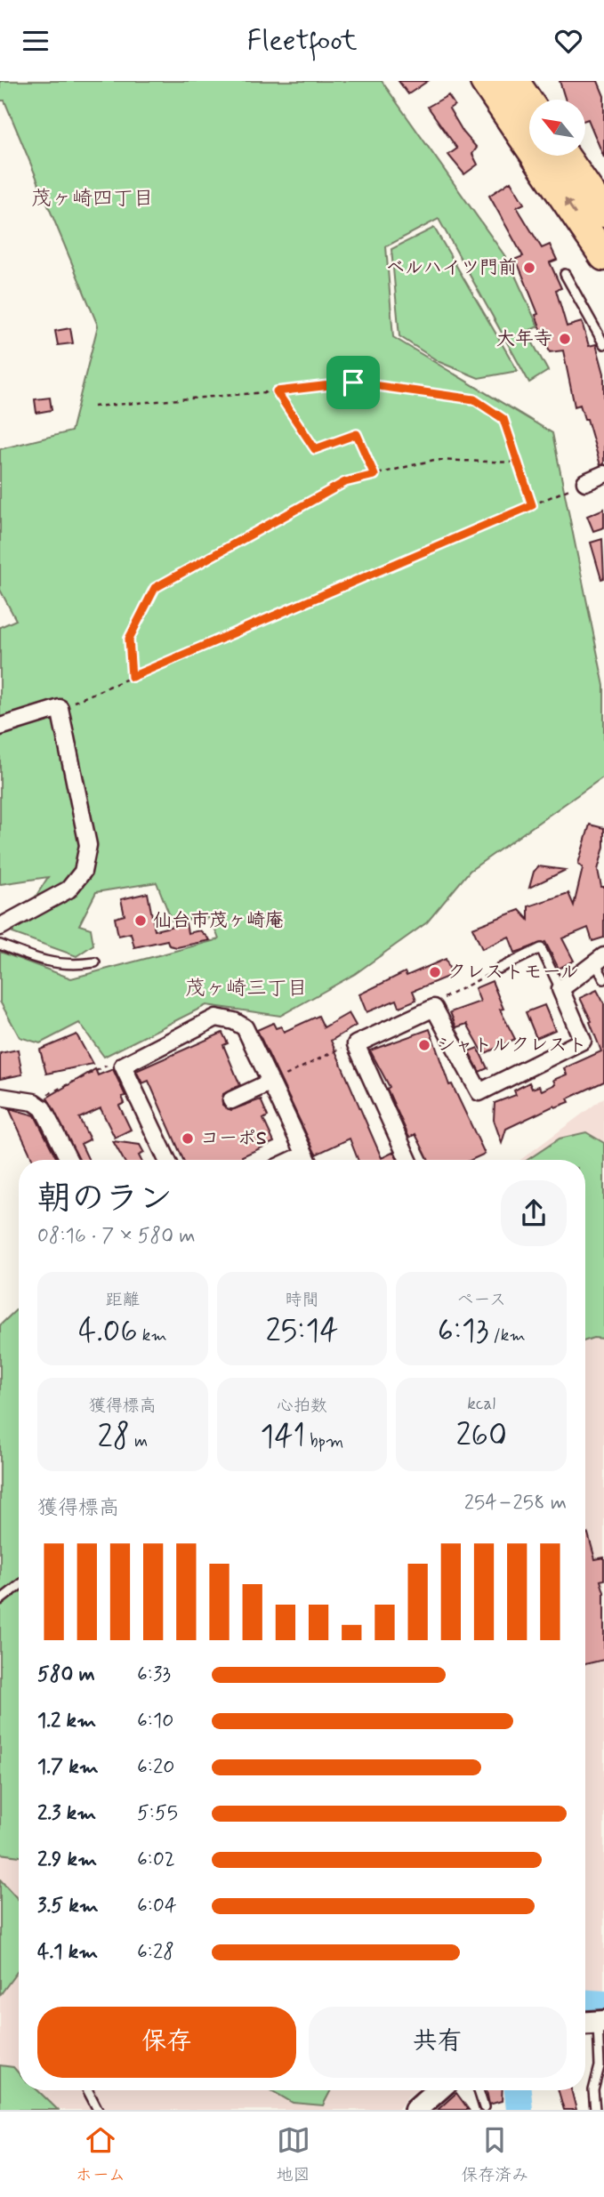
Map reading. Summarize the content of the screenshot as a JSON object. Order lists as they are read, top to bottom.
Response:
{
  "districts": ["茂ヶ崎四丁目", "茂ヶ崎三丁目"],
  "places": [
    "ベルハイツ門前",
    "大年寺",
    "仙台市茂ヶ崎庵",
    "クレストモール",
    "シャトルクレスト",
    "コーポS"
  ],
  "north": "top left",
  "page": {
    "header": "Fleetfoot",
    "heading": ["朝のラン", "08:16 · 7 × 580 m"],
    "stats": [
      ["距離", "4.06 km"],
      ["時間", "25:14"],
      ["ペース", "6:13 /km"],
      ["獲得標高", "28 m"],
      ["心拍数", "141 bpm"],
      ["kcal", "260"]
    ],
    "chart": ["獲得標高", "254–258 m"],
    "list": [
      {
        "name": "580 m",
        "note": "6:33"
      },
      {
        "name": "1.2 km",
        "note": "6:10"
      },
      {
        "name": "1.7 km",
        "note": "6:20"
      },
      {
        "name": "2.3 km",
        "note": "5:55"
      },
      {
        "name": "2.9 km",
        "note": "6:02"
      },
      {
        "name": "3.5 km",
        "note": "6:04"
      },
      {
        "name": "4.1 km",
        "note": "6:28"
      }
    ],
    "buttons": ["保存", "共有"],
    "tabs": ["ホーム", "地図", "保存済み"]
  }
}
